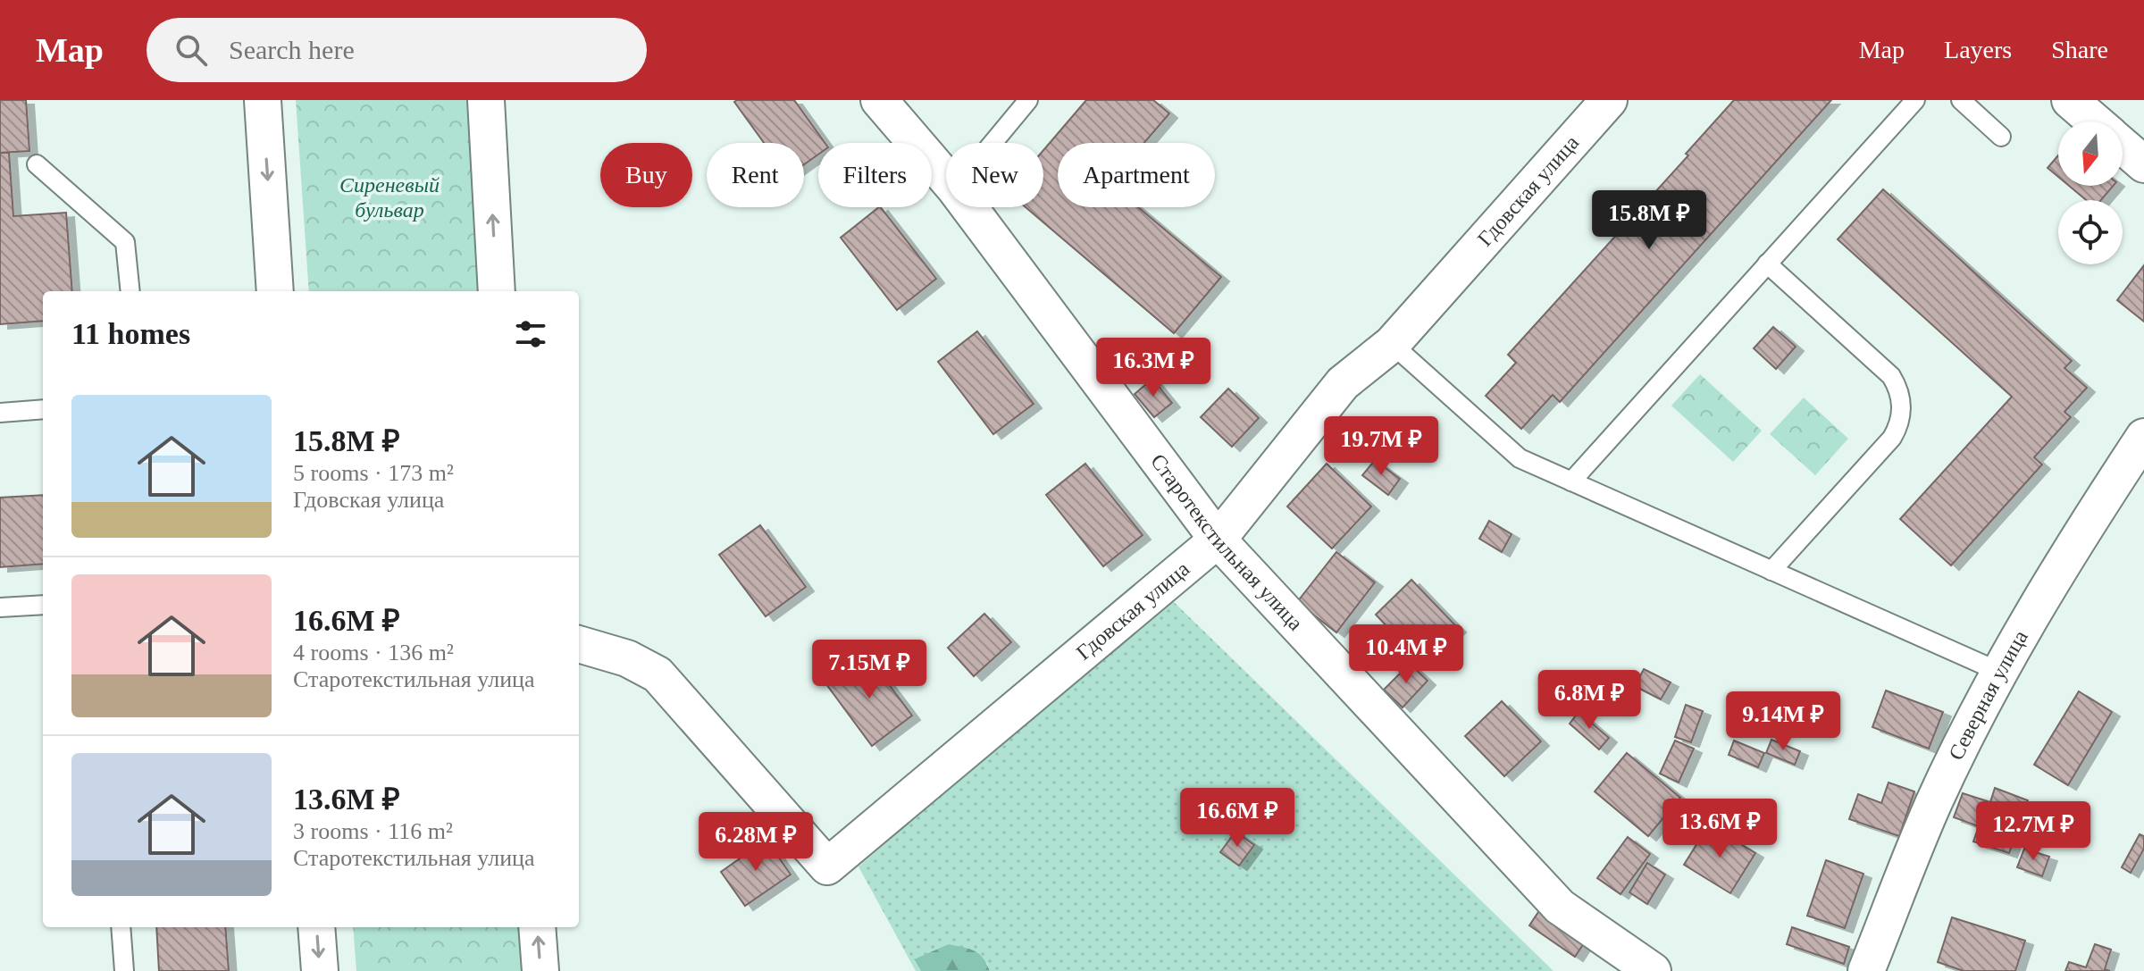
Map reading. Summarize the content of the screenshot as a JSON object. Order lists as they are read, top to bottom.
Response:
{
  "streets": {
    "street": ["Гдовская улица", "Старотекстильная улица", "Северная улица"]
  },
  "crossings": [
    ["Гдовская улица", "Старотекстильная улица"]
  ],
  "parks": ["Сиреневый бульвар"],
  "north": "bottom",
  "page": {
    "header": "Map",
    "search": "Search here",
    "nav": ["Map", "Layers", "Share"],
    "chip": [
      "Buy",
      "Rent",
      "Filters",
      "New",
      "Apartment"
    ],
    "price": [
      "15.8M ₽",
      "16.3M ₽",
      "19.7M ₽",
      "10.4M ₽",
      "7.15M ₽",
      "6.8M ₽",
      "9.14M ₽",
      "16.6M ₽",
      "13.6M ₽",
      "12.7M ₽",
      "6.28M ₽"
    ],
    "heading": "11 homes",
    "list": [
      {
        "name": "15.8M ₽",
        "note": "5 rooms · 173 m² · Гдовская улица"
      },
      {
        "name": "16.6M ₽",
        "note": "4 rooms · 136 m² · Старотекстильная улица"
      },
      {
        "name": "13.6M ₽",
        "note": "3 rooms · 116 m² · Старотекстильная улица"
      }
    ]
  }
}
